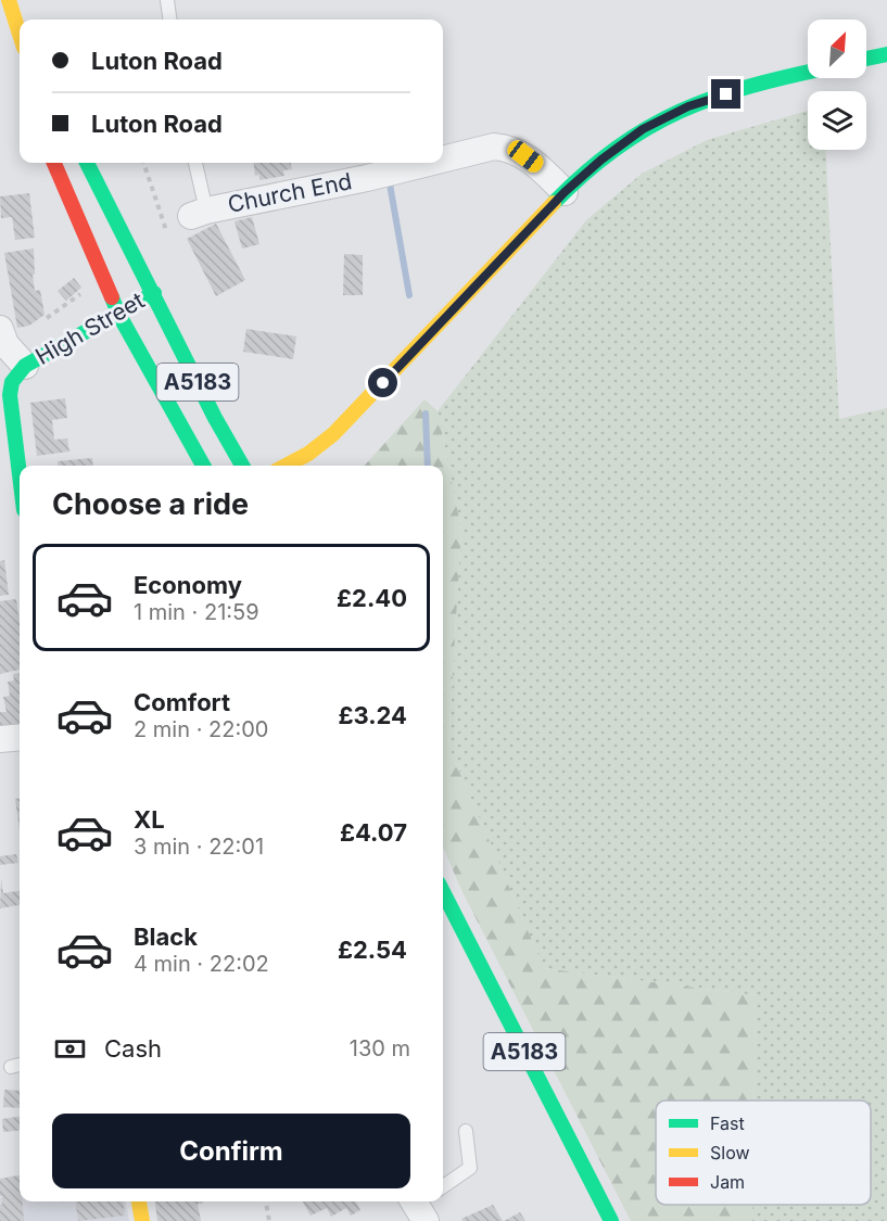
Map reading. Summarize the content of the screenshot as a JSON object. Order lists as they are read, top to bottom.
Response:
{
  "streets": {
    "main road": ["High Street", "A5183"],
    "street": ["Church End"]
  },
  "crossings": [
    ["High Street", "A5183"]
  ],
  "legend": ["Fast", "Slow", "Jam"],
  "north": "top right",
  "page": {
    "banner": ["Luton Road", "Luton Road"],
    "heading": "Choose a ride",
    "list": [
      {
        "name": "Economy",
        "note": "1 min · 21:59",
        "value": "£2.40"
      },
      {
        "name": "Comfort",
        "note": "2 min · 22:00",
        "value": "£3.24"
      },
      {
        "name": "XL",
        "note": "3 min · 22:01",
        "value": "£4.07"
      },
      {
        "name": "Black",
        "note": "4 min · 22:02",
        "value": "£2.54"
      }
    ],
    "pay": ["Cash", "130 m"],
    "buttons": "Confirm"
  }
}
